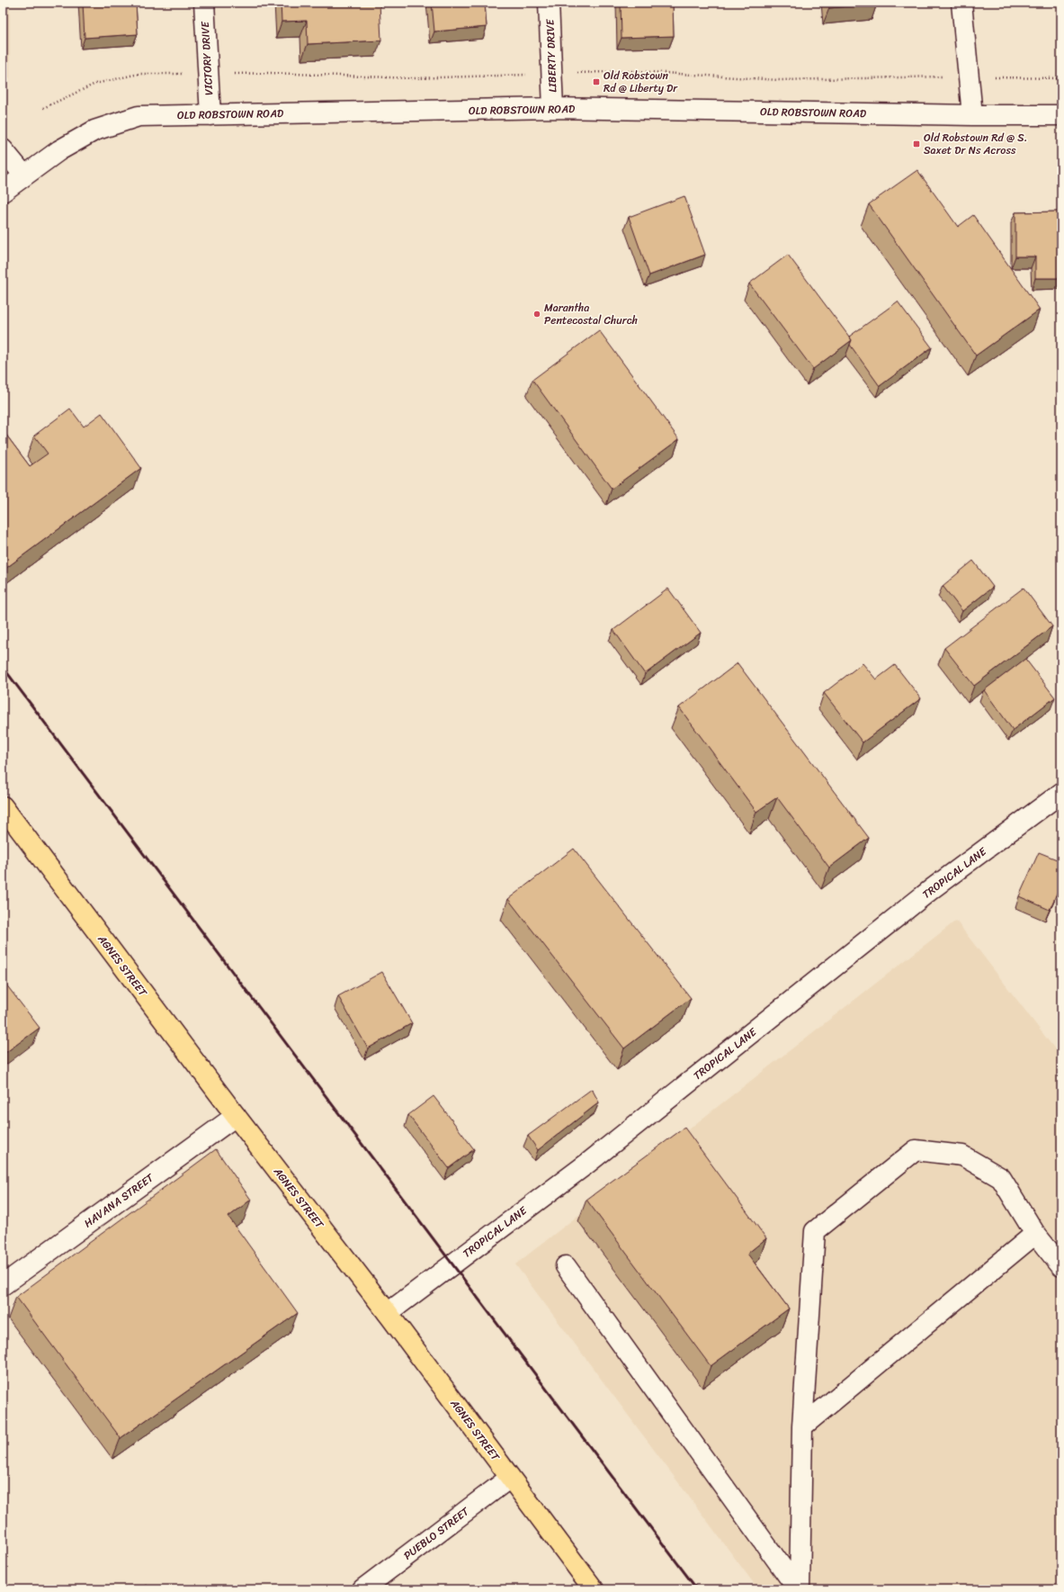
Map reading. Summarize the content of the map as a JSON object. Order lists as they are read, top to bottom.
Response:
{
  "streets": {
    "main road": ["AGNES STREET"],
    "street": [
      "LIBERTY DRIVE",
      "VICTORY DRIVE",
      "OLD ROBSTOWN ROAD",
      "TROPICAL LANE",
      "HAVANA STREET",
      "PUEBLO STREET"
    ]
  },
  "crossings": [
    ["LIBERTY DRIVE", "OLD ROBSTOWN ROAD"],
    ["VICTORY DRIVE", "OLD ROBSTOWN ROAD"],
    ["TROPICAL LANE", "AGNES STREET"],
    ["AGNES STREET", "HAVANA STREET"],
    ["AGNES STREET", "PUEBLO STREET"]
  ],
  "places": {
    "transit": ["Old Robstown Rd @ Liberty Dr", "Old Robstown Rd @ S. Saxet Dr Ns Across"],
    "other": ["Marantha Pentecostal Church"]
  }
}
